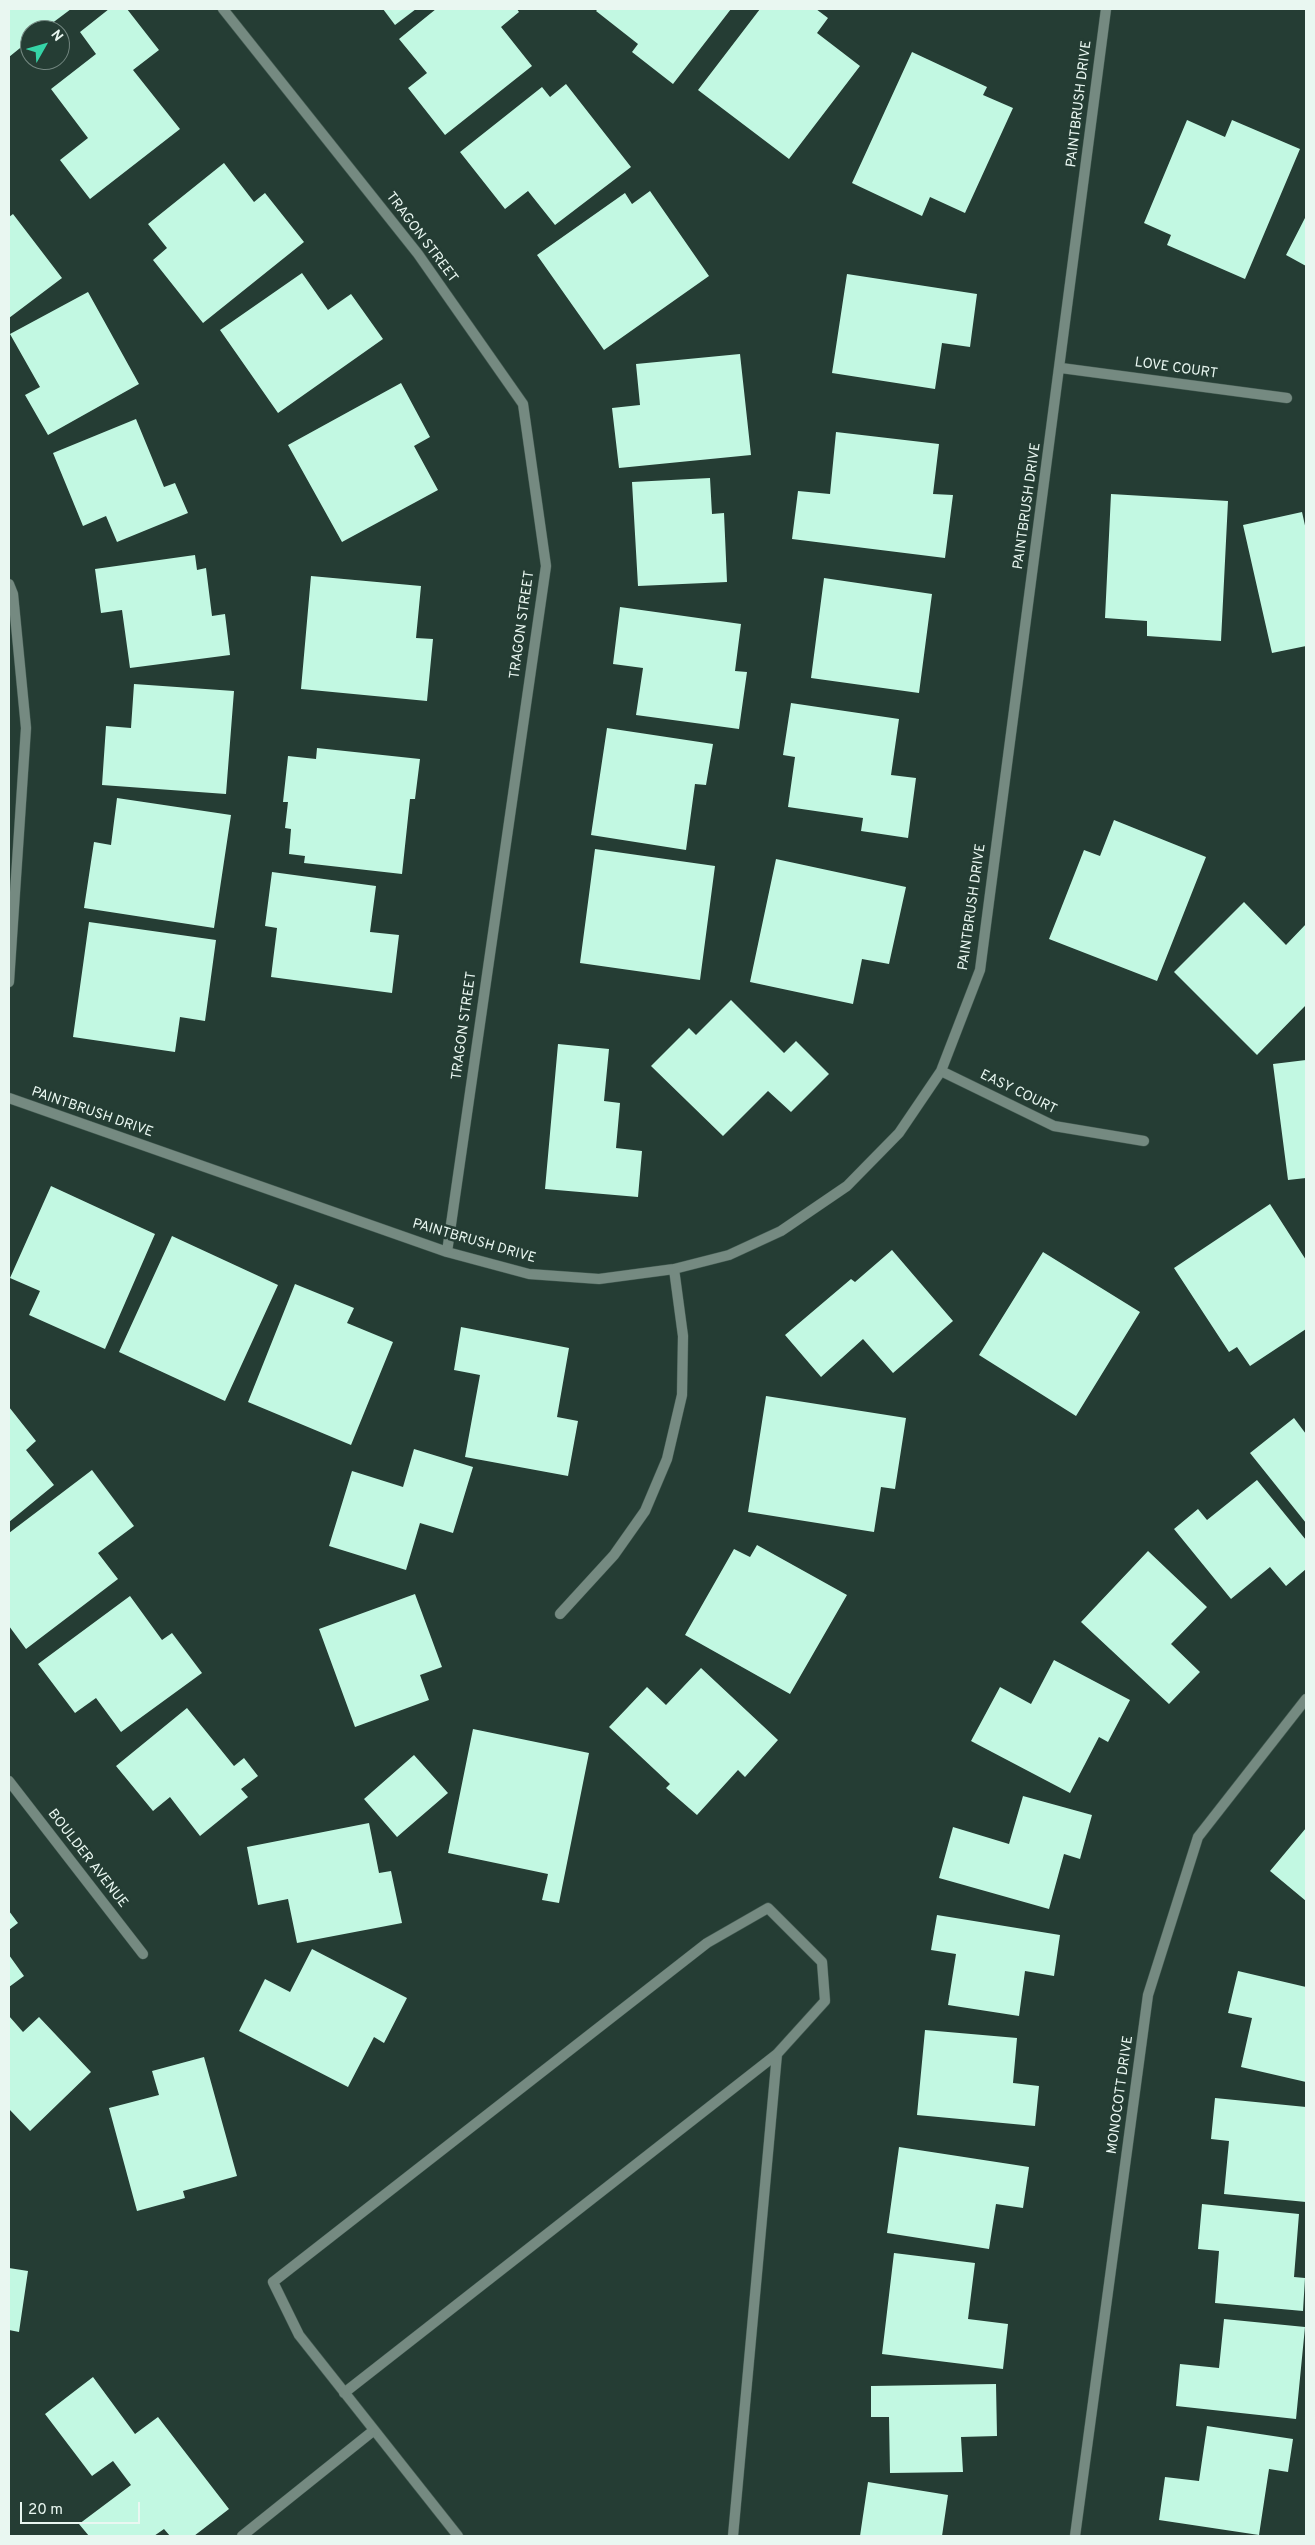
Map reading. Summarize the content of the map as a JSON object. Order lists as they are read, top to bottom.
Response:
{
  "streets": {
    "street": [
      "PAINTBRUSH DRIVE",
      "TRAGON STREET",
      "LOVE COURT",
      "EASY COURT",
      "BOULDER AVENUE",
      "MONOCOTT DRIVE"
    ]
  },
  "crossings": [
    ["PAINTBRUSH DRIVE", "TRAGON STREET"],
    ["PAINTBRUSH DRIVE", "LOVE COURT"],
    ["PAINTBRUSH DRIVE", "EASY COURT"]
  ],
  "scale_bar": "20 m",
  "north": "top right"
}
